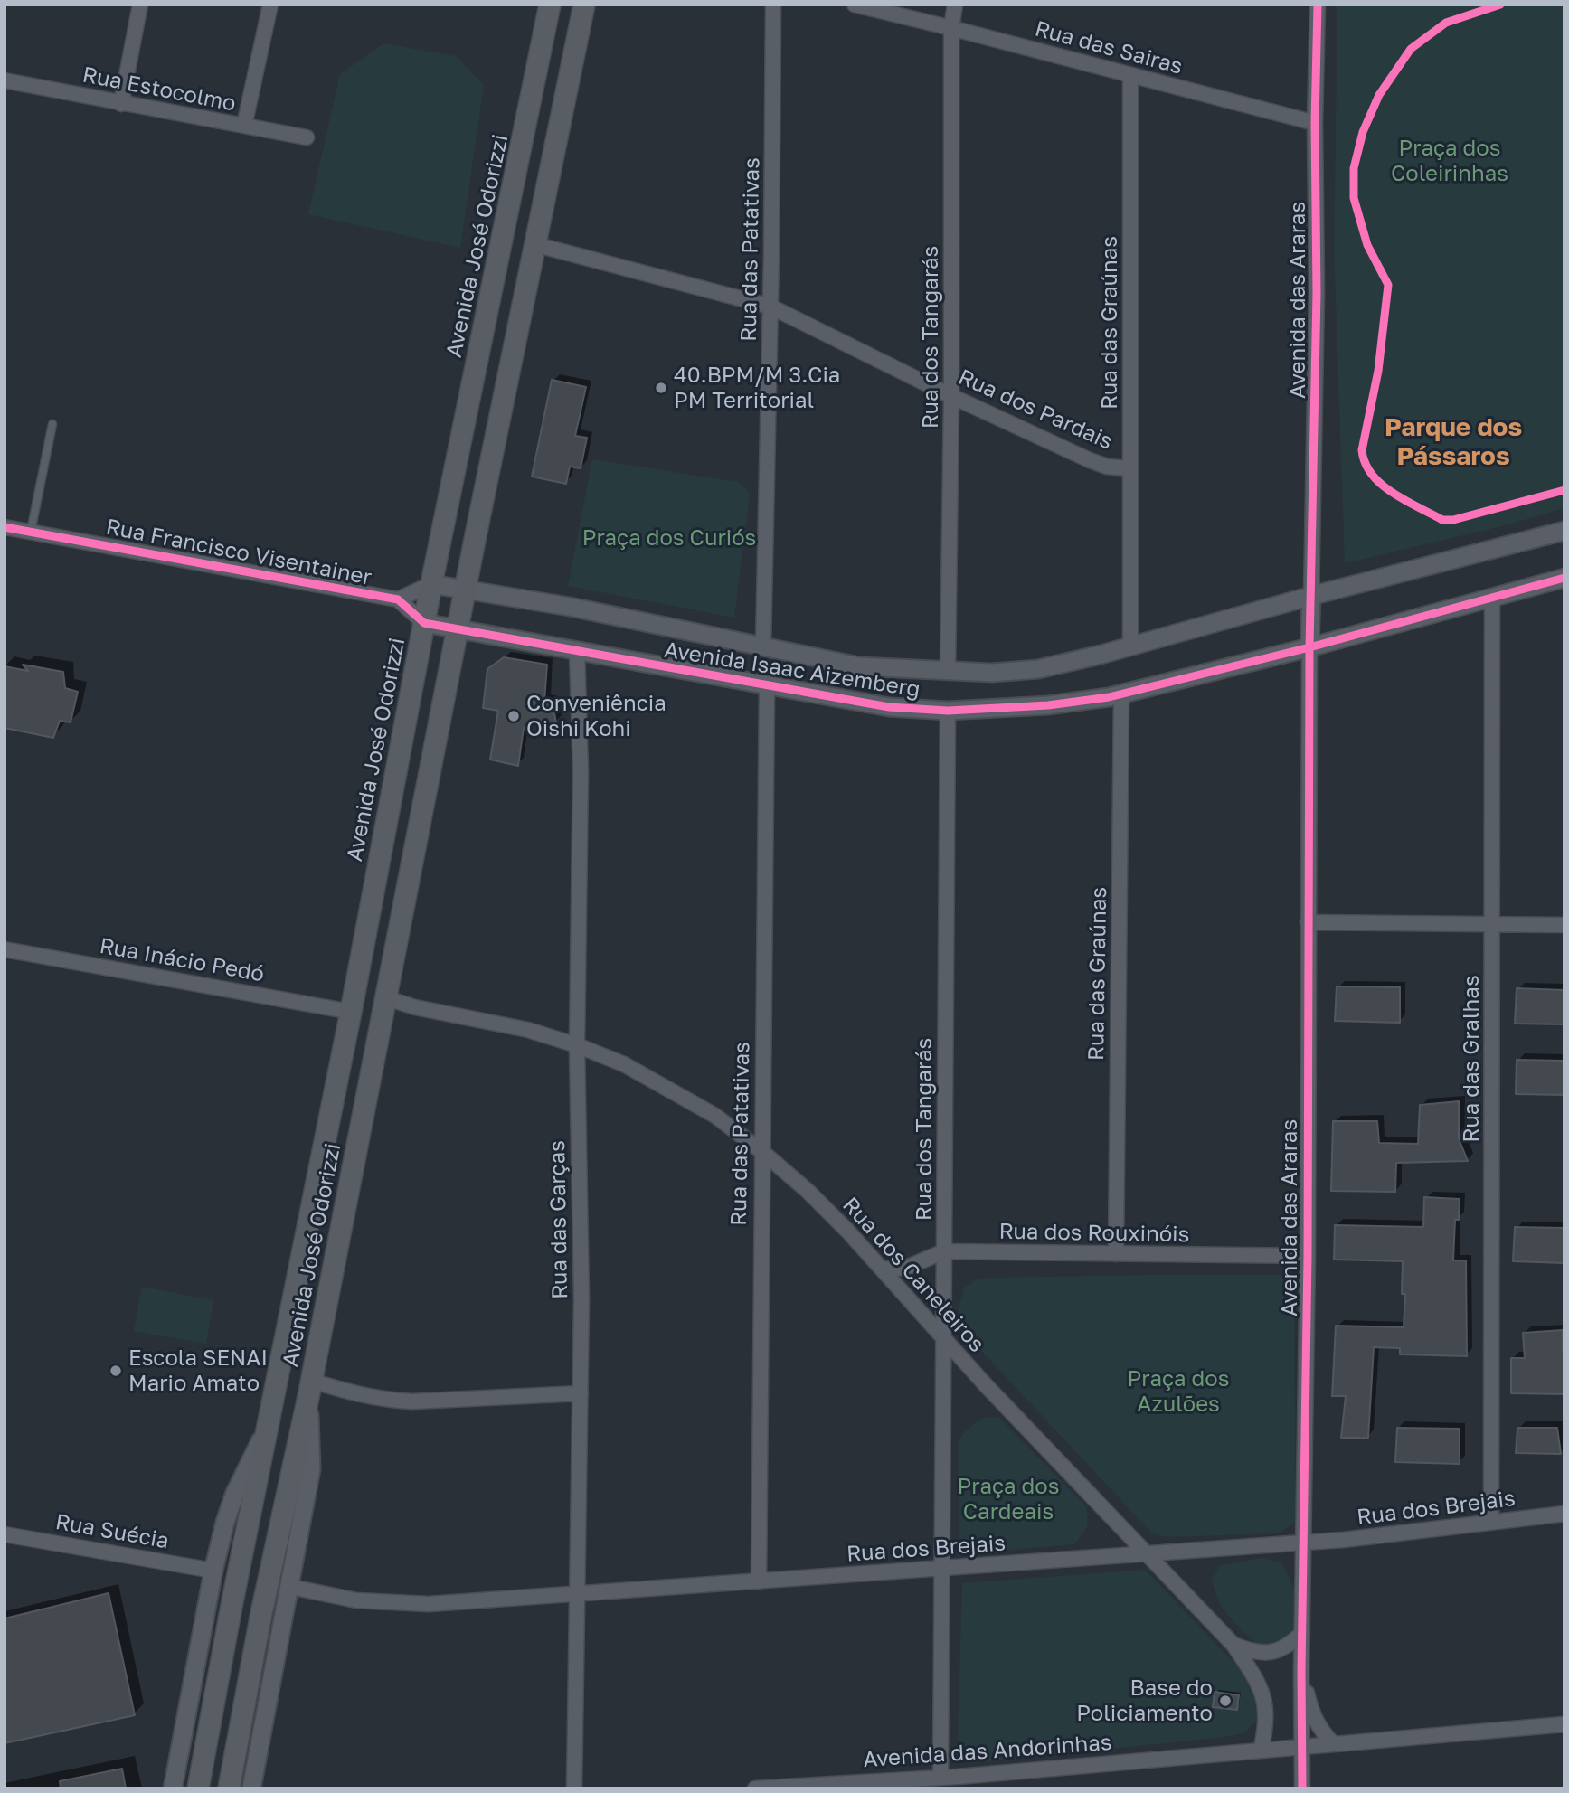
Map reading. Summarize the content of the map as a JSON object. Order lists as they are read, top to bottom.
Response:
{
  "streets": {
    "main road": ["Avenida José Odorizzi"],
    "street": [
      "Rua das Sairas",
      "Rua Estocolmo",
      "Rua das Patativas",
      "Avenida das Araras",
      "Rua das Graúnas",
      "Rua dos Tangarás",
      "Rua dos Pardais",
      "Rua Francisco Visentainer",
      "Avenida Isaac Aizemberg",
      "Rua Inácio Pedó",
      "Rua das Gralhas",
      "Rua das Garças",
      "Rua dos Rouxinóis",
      "Rua dos Caneleiros",
      "Rua dos Brejais",
      "Rua Suécia",
      "Avenida das Andorinhas"
    ]
  },
  "crossings": [
    ["Rua das Sairas", "Avenida das Araras"],
    ["Rua das Sairas", "Rua das Graúnas"],
    ["Rua das Sairas", "Rua dos Tangarás"],
    ["Avenida José Odorizzi", "Rua dos Pardais"],
    ["Avenida José Odorizzi", "Rua Francisco Visentainer"],
    ["Avenida José Odorizzi", "Avenida Isaac Aizemberg"],
    ["Avenida José Odorizzi", "Rua Inácio Pedó"],
    ["Avenida José Odorizzi", "Rua dos Caneleiros"],
    ["Avenida José Odorizzi", "Rua dos Brejais"],
    ["Avenida José Odorizzi", "Rua Suécia"],
    ["Rua das Patativas", "Rua dos Pardais"],
    ["Rua das Patativas", "Avenida Isaac Aizemberg"],
    ["Rua das Patativas", "Rua dos Caneleiros"],
    ["Rua das Patativas", "Rua dos Brejais"],
    ["Avenida das Araras", "Avenida Isaac Aizemberg"],
    ["Avenida das Araras", "Rua dos Rouxinóis"],
    ["Avenida das Araras", "Rua dos Brejais"],
    ["Avenida das Araras", "Avenida das Andorinhas"],
    ["Rua das Graúnas", "Rua dos Pardais"],
    ["Rua das Graúnas", "Avenida Isaac Aizemberg"],
    ["Rua das Graúnas", "Rua dos Rouxinóis"],
    ["Rua dos Tangarás", "Rua dos Pardais"],
    ["Rua dos Tangarás", "Avenida Isaac Aizemberg"],
    ["Rua dos Tangarás", "Rua dos Rouxinóis"],
    ["Rua dos Tangarás", "Rua dos Caneleiros"],
    ["Rua dos Tangarás", "Rua dos Brejais"],
    ["Rua dos Tangarás", "Avenida das Andorinhas"],
    ["Rua Francisco Visentainer", "Avenida Isaac Aizemberg"],
    ["Avenida Isaac Aizemberg", "Rua das Gralhas"],
    ["Avenida Isaac Aizemberg", "Rua das Garças"],
    ["Rua das Gralhas", "Rua dos Brejais"],
    ["Rua das Garças", "Rua dos Caneleiros"],
    ["Rua das Garças", "Rua dos Brejais"],
    ["Rua dos Rouxinóis", "Rua dos Caneleiros"],
    ["Rua dos Caneleiros", "Rua dos Brejais"],
    ["Rua dos Caneleiros", "Avenida das Andorinhas"]
  ],
  "districts": ["Parque dos Pássaros"],
  "parks": [
    "Praça dos Coleirinhas",
    "Praça dos Curiós",
    "Praça dos Azulões",
    "Praça dos Cardeais"
  ],
  "places": [
    "40.BPM/M 3.Cia PM Territorial",
    "Conveniência Oishi Kohi",
    "Escola SENAI Mario Amato",
    "Base do Policiamento"
  ]
}
